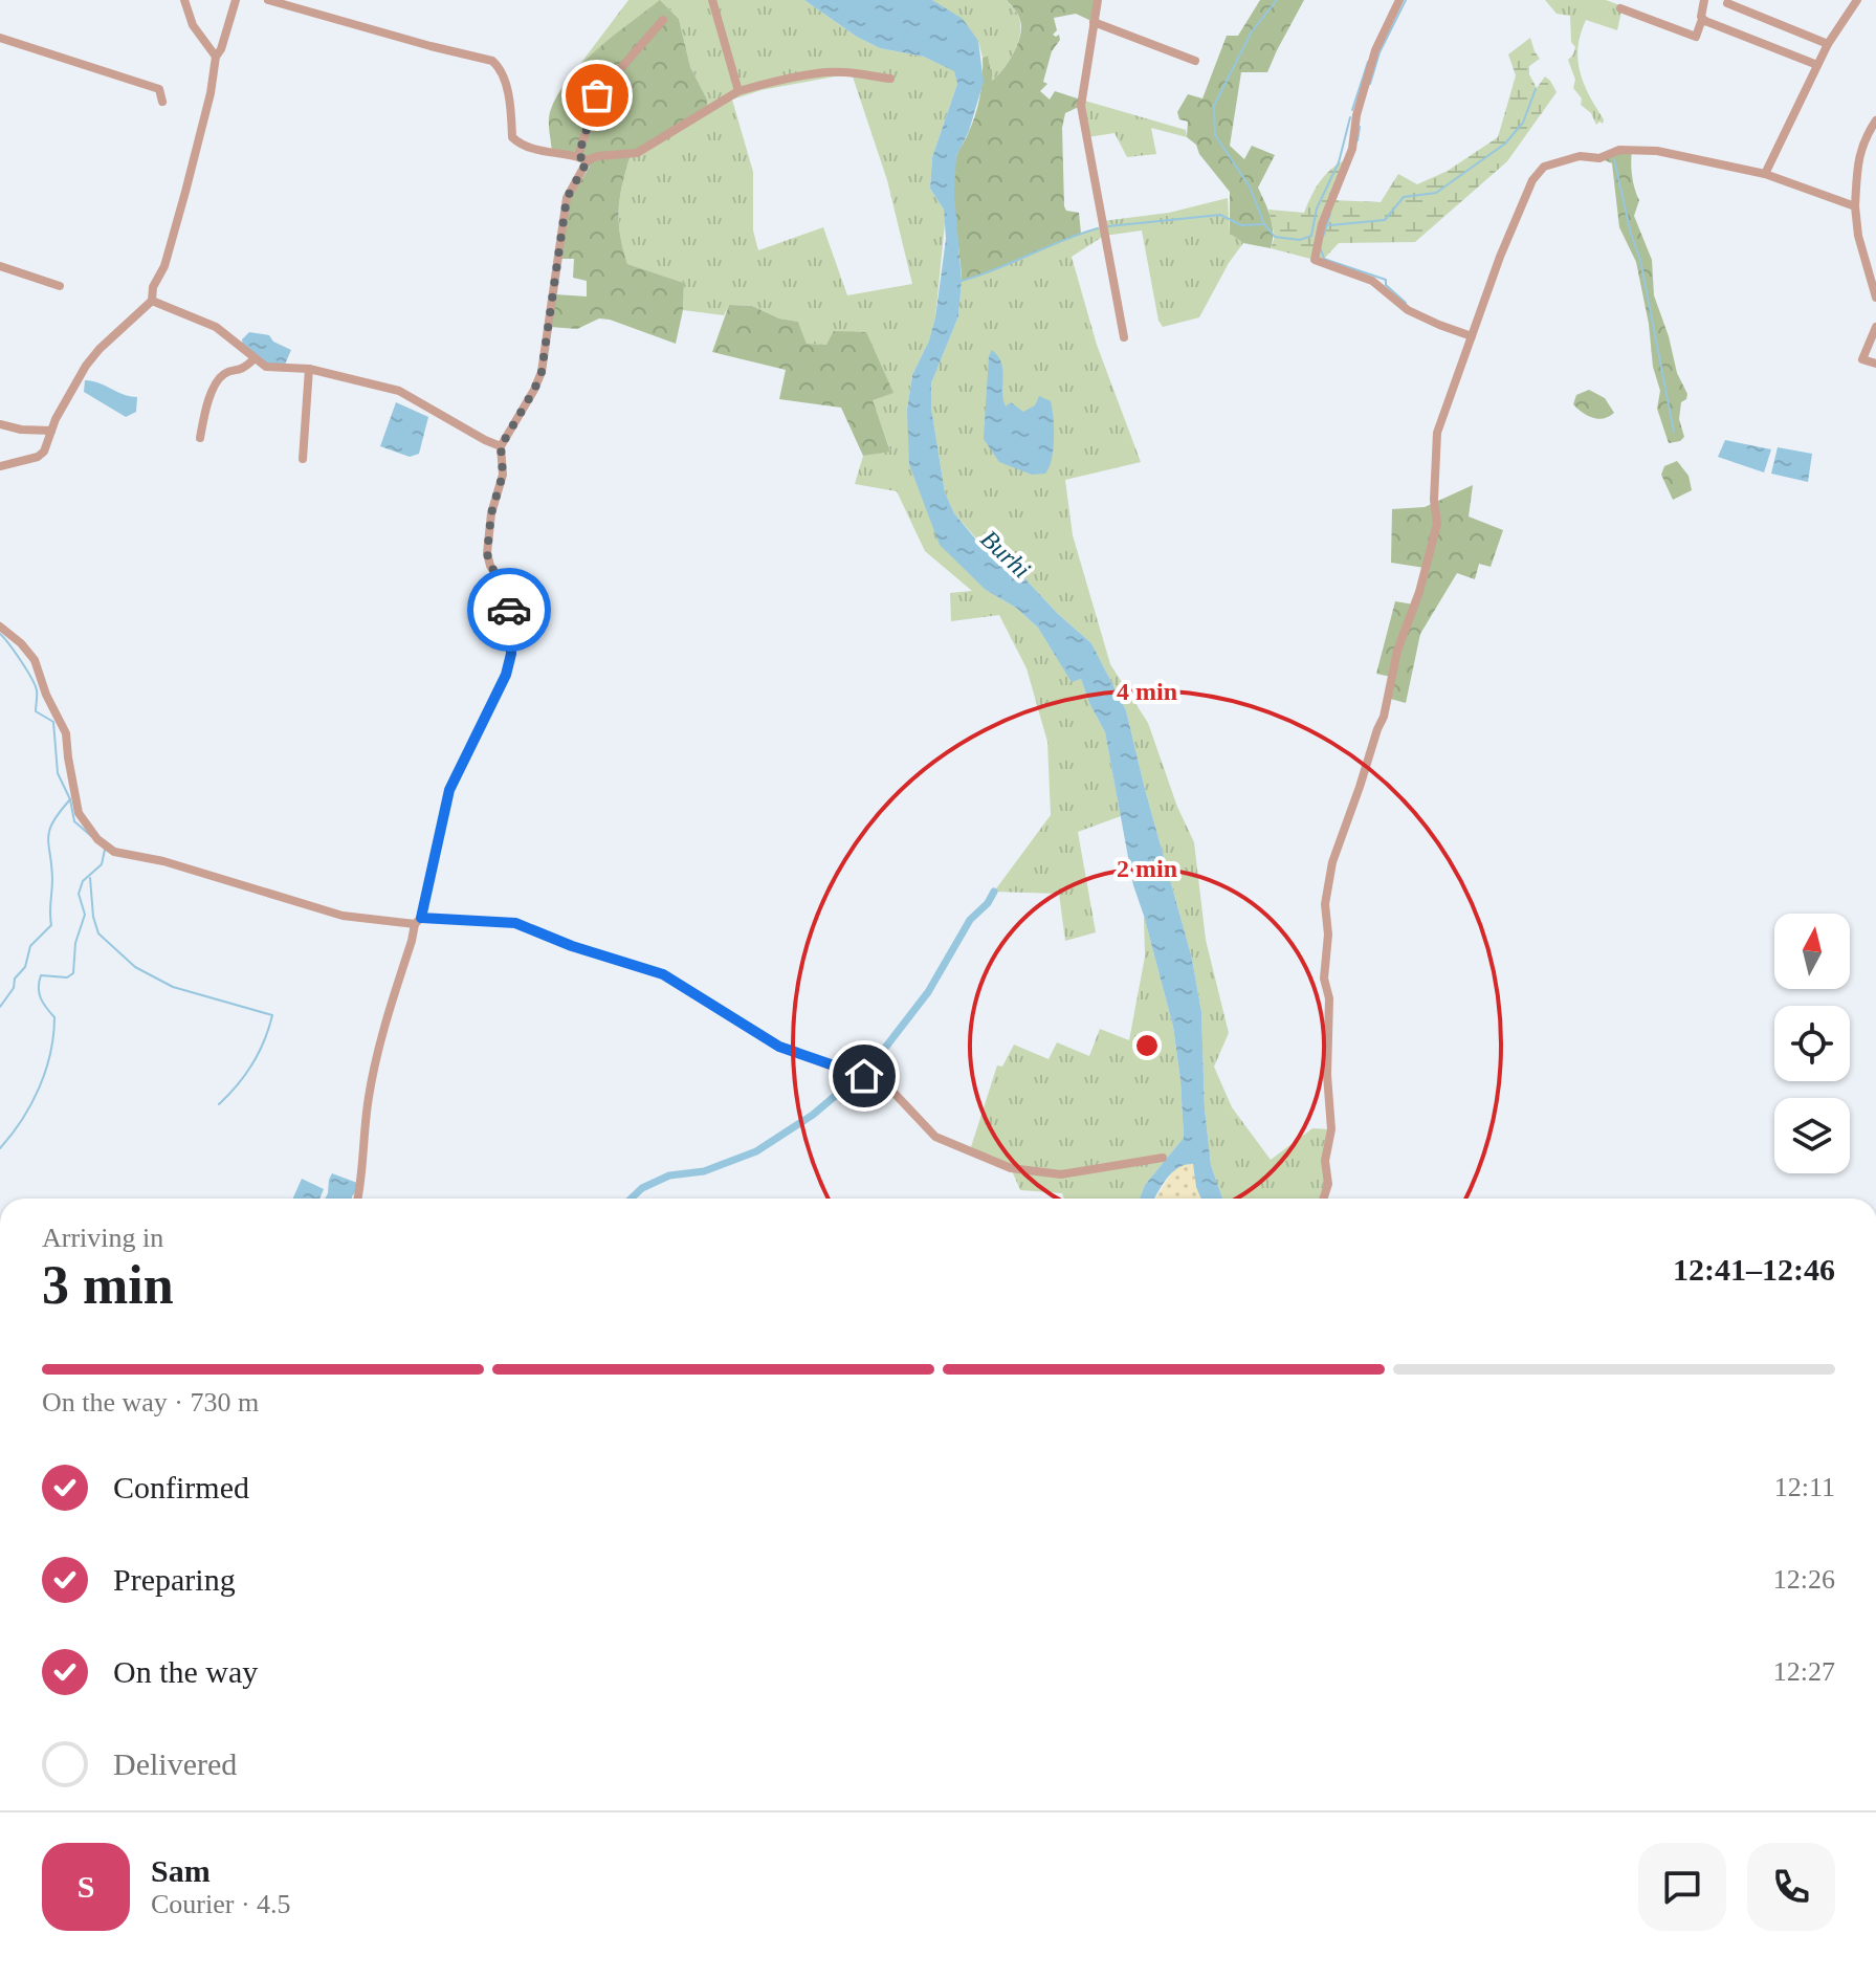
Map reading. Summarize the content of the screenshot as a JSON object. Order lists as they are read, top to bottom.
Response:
{
  "water": ["Burhi"],
  "north": "top",
  "page": {
    "heading": ["3 min", "Arriving in", "12:41–12:46"],
    "panel": ["Sam", "Courier · 4.5"],
    "bar": "On the way · 730 m",
    "list": [
      ["Confirmed", "12:11"],
      ["Preparing", "12:26"],
      ["On the way", "12:27"],
      "Delivered"
    ],
    "round": "S"
  },
  "rings": ["4 min", "2 min"]
}
